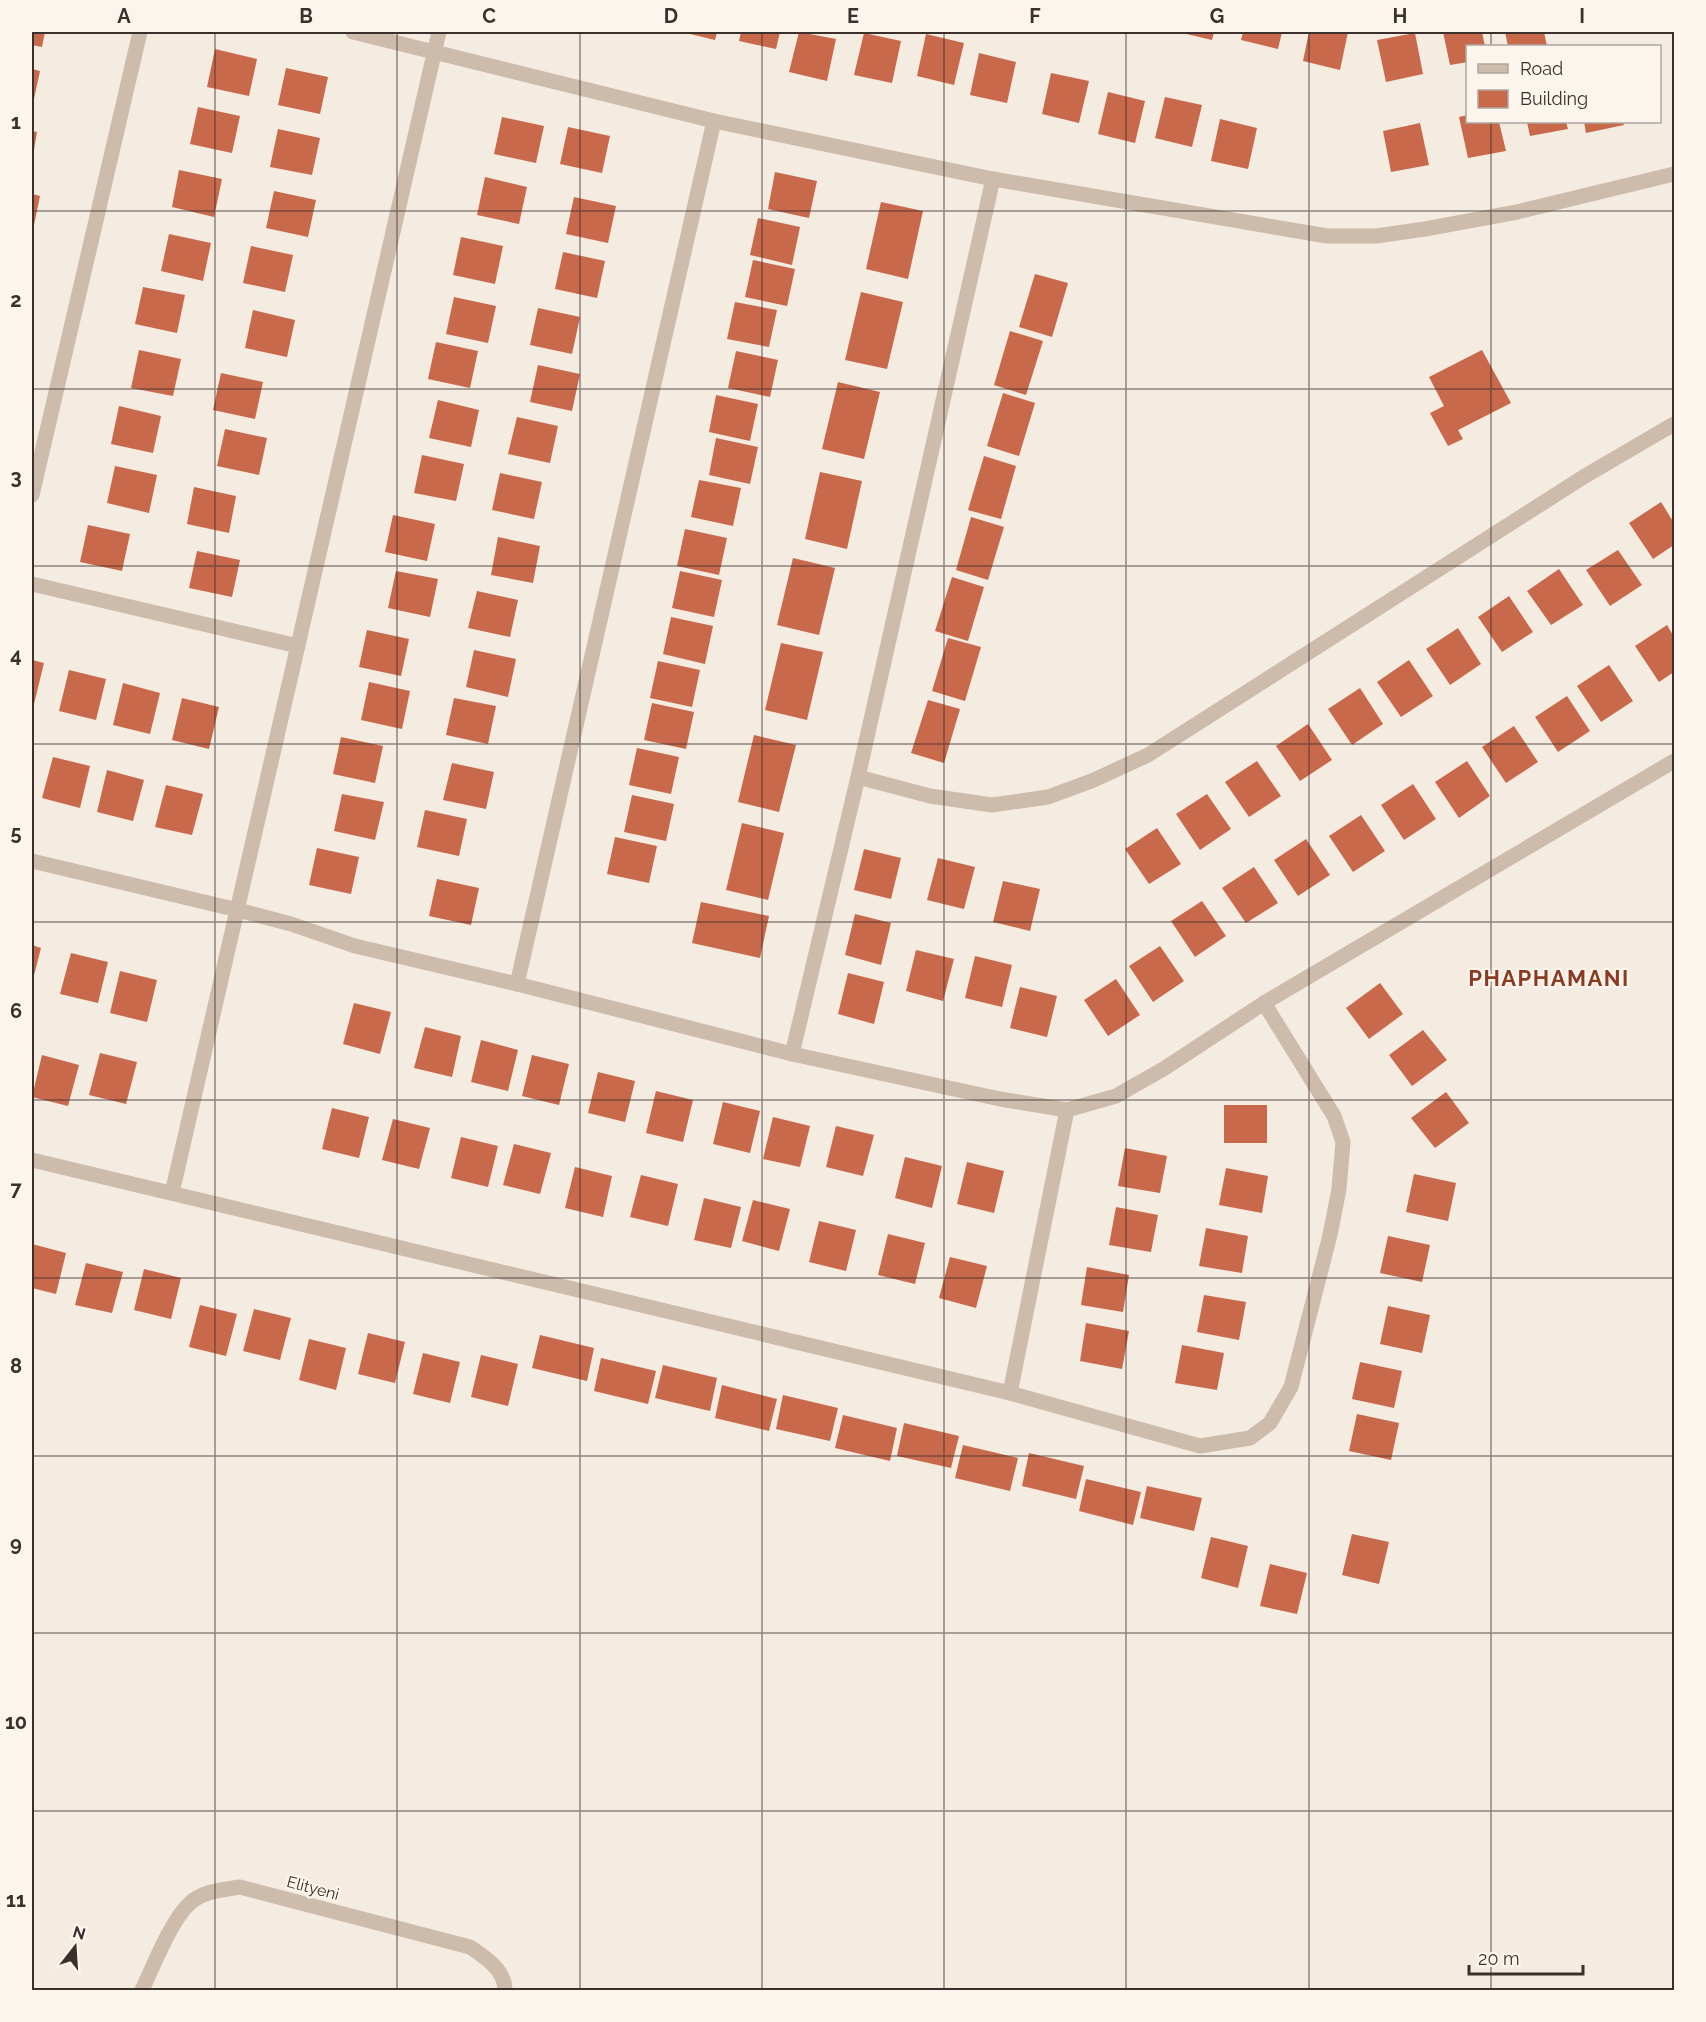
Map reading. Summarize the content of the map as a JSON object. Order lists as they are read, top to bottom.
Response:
{
  "streets": {
    "street": ["Elityeni"]
  },
  "districts": ["PHAPHAMANI"],
  "legend": ["Road", "Building"],
  "scale_bar": "20 m",
  "north": "top",
  "grid": {
    "columns": [
      "A",
      "B",
      "C",
      "D",
      "E",
      "F",
      "G",
      "H",
      "I"
    ],
    "rows": [
      "1",
      "2",
      "3",
      "4",
      "5",
      "6",
      "7",
      "8",
      "9",
      "10",
      "11"
    ]
  }
}
